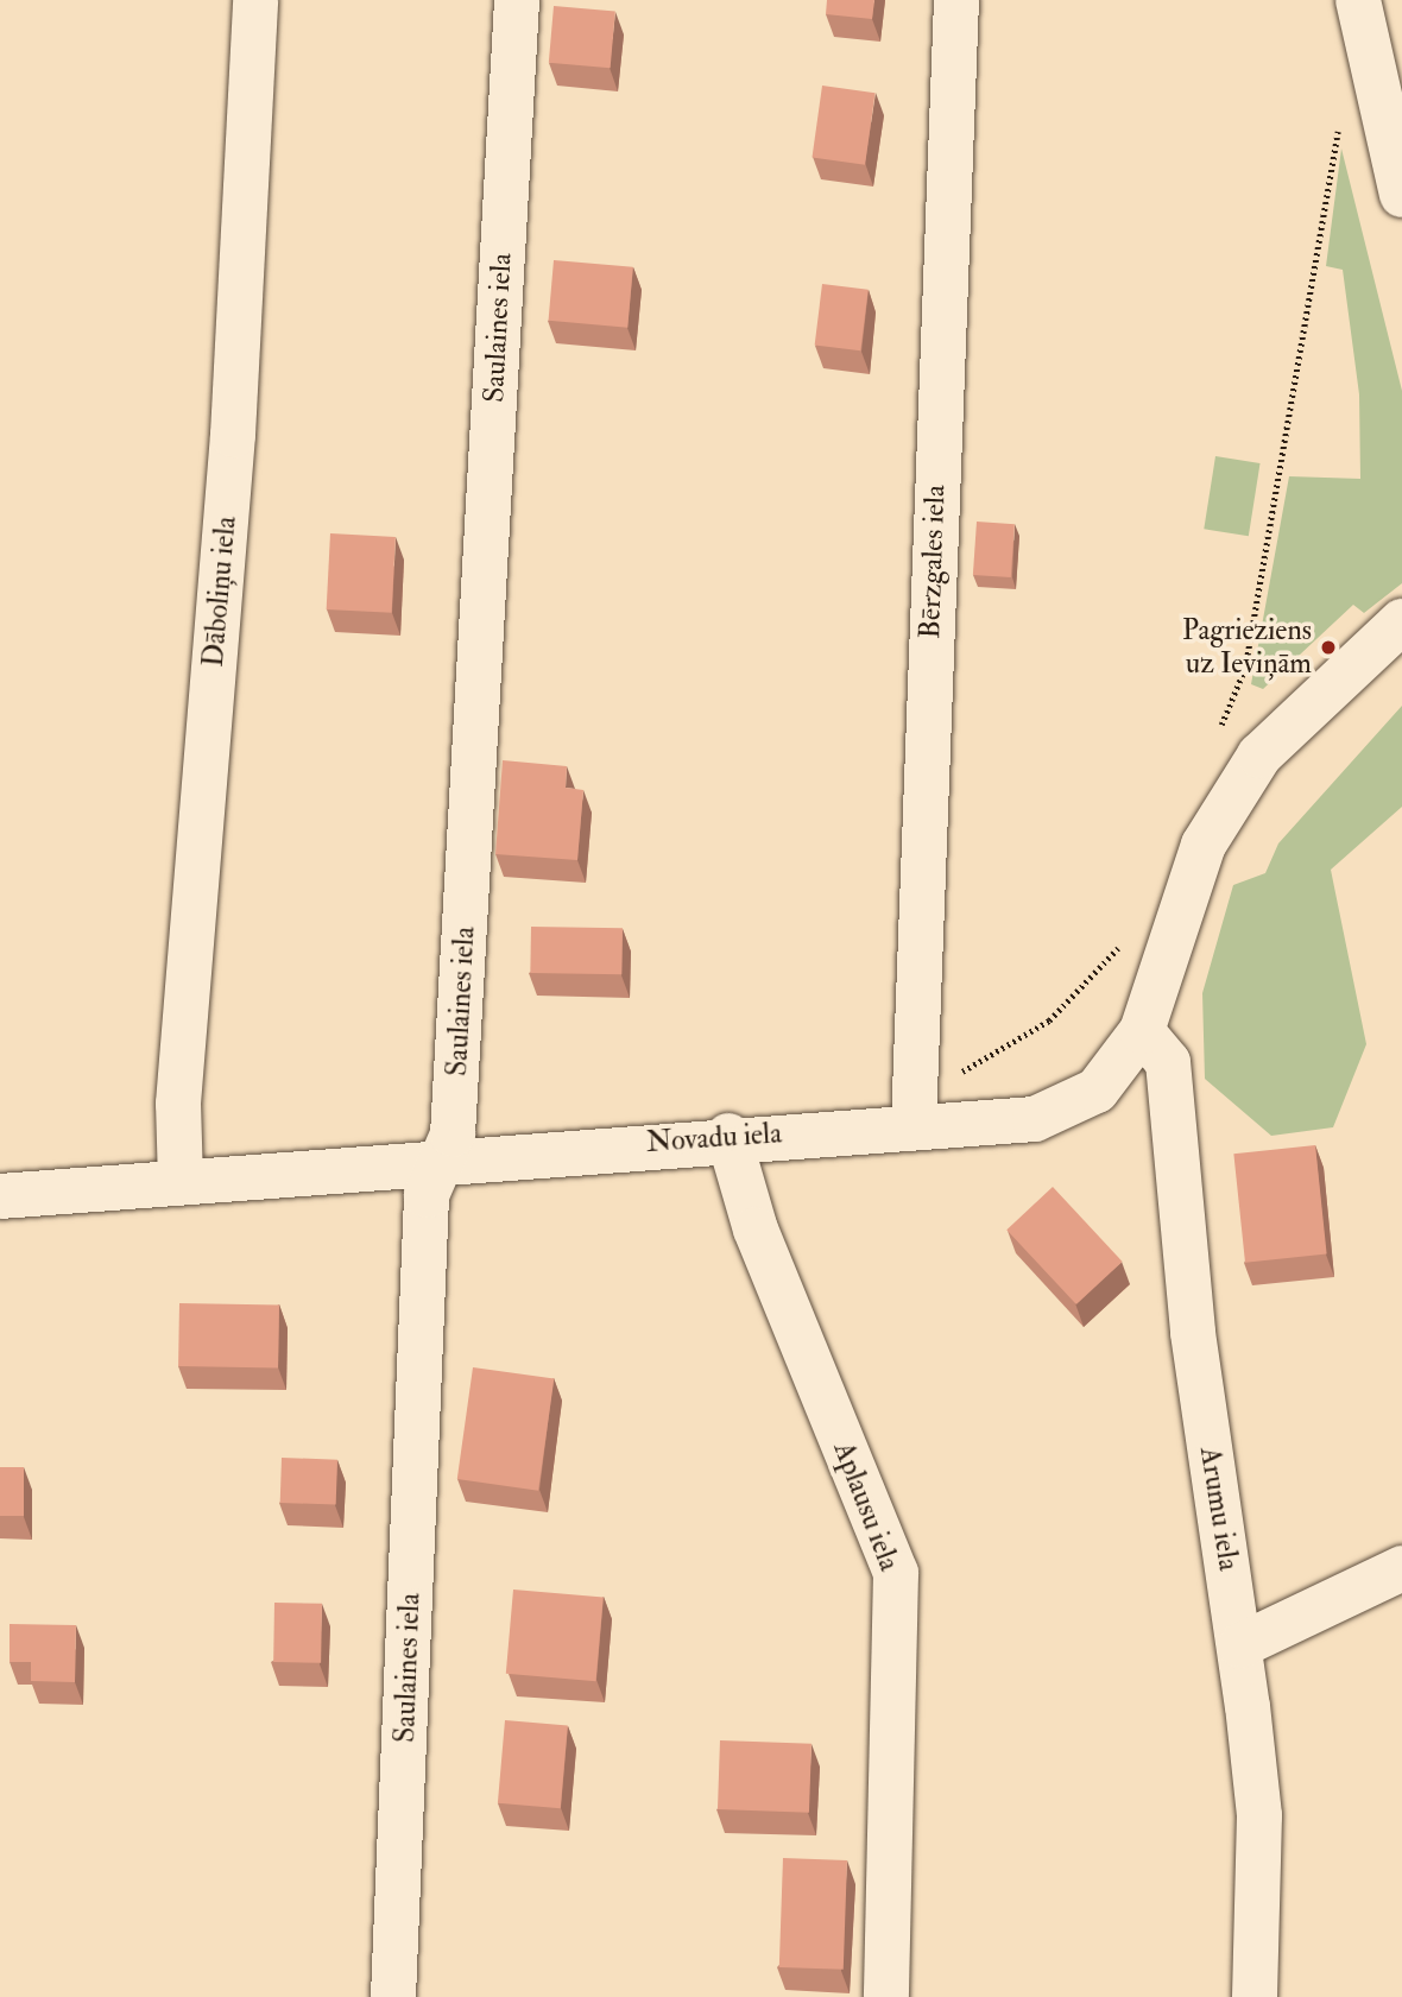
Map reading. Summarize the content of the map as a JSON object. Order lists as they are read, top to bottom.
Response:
{
  "streets": {
    "street": [
      "Saulaines iela",
      "Bērzgales iela",
      "Dāboliņu iela",
      "Novadu iela",
      "Aplausu iela",
      "Arumu iela"
    ]
  },
  "crossings": [
    ["Saulaines iela", "Novadu iela"],
    ["Bērzgales iela", "Novadu iela"],
    ["Dāboliņu iela", "Novadu iela"],
    ["Novadu iela", "Aplausu iela"],
    ["Novadu iela", "Arumu iela"]
  ],
  "places": ["Pagrieziens uz Ieviņām"]
}
